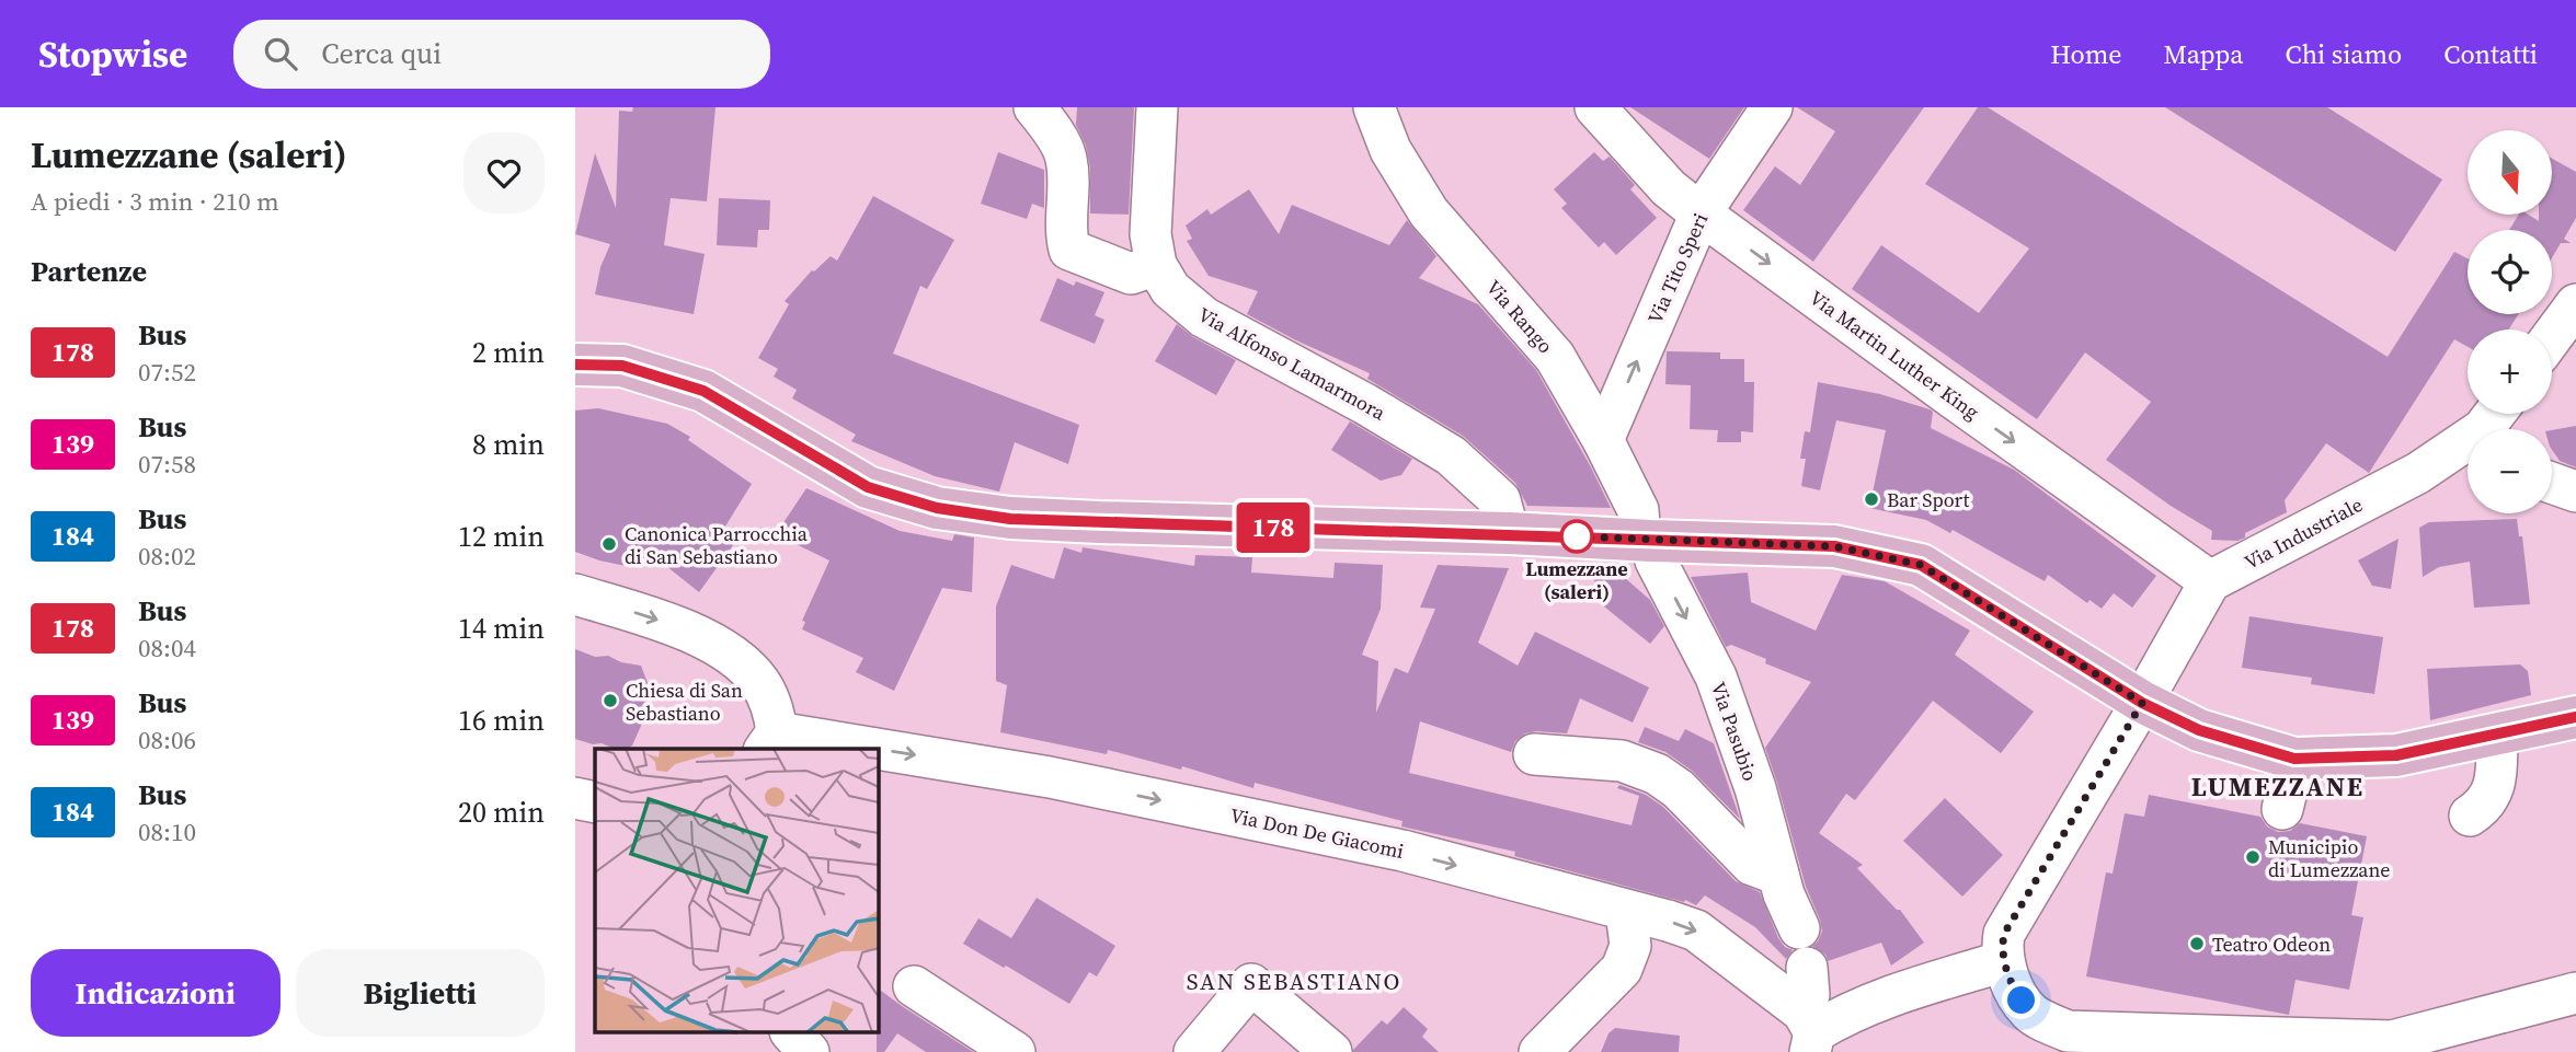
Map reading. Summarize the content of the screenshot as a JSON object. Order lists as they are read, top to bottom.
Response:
{
  "streets": {
    "street": [
      "Via Tito Speri",
      "Via Rango",
      "Via Martin Luther King",
      "Via Alfonso Lamarmora",
      "Via Industriale",
      "Via Pasubio",
      "Via Don De Giacomi"
    ]
  },
  "crossings": [
    ["Via Tito Speri", "Via Rango"],
    ["Via Tito Speri", "Via Martin Luther King"],
    ["Via Rango", "Via Pasubio"],
    ["Via Martin Luther King", "Via Industriale"]
  ],
  "one_way": ["Via Tito Speri", "Via Martin Luther King", "Via Pasubio"],
  "districts": ["LUMEZZANE", "SAN SEBASTIANO"],
  "places": [
    "Bar Sport",
    "Lumezzane (saleri)",
    "Canonica Parrocchia di San Sebastiano",
    "Chiesa di San Sebastiano",
    "Municipio di Lumezzane",
    "Teatro Odeon"
  ],
  "lines": ["bus line 178"],
  "north": "bottom",
  "page": {
    "header": "Stopwise",
    "search": "Cerca qui",
    "nav": [
      "Home",
      "Mappa",
      "Chi siamo",
      "Contatti"
    ],
    "heading": [
      ["Lumezzane (saleri)", "A piedi · 3 min · 210 m"],
      "Partenze"
    ],
    "on_map": "178",
    "map_buttons": ["+", "−"],
    "list": [
      {
        "mark": "178",
        "name": "Bus",
        "note": "07:52",
        "value": "2 min"
      },
      {
        "mark": "139",
        "name": "Bus",
        "note": "07:58",
        "value": "8 min"
      },
      {
        "mark": "184",
        "name": "Bus",
        "note": "08:02",
        "value": "12 min"
      },
      {
        "mark": "178",
        "name": "Bus",
        "note": "08:04",
        "value": "14 min"
      },
      {
        "mark": "139",
        "name": "Bus",
        "note": "08:06",
        "value": "16 min"
      },
      {
        "mark": "184",
        "name": "Bus",
        "note": "08:10",
        "value": "20 min"
      }
    ],
    "buttons": ["Indicazioni", "Biglietti"]
  }
}
